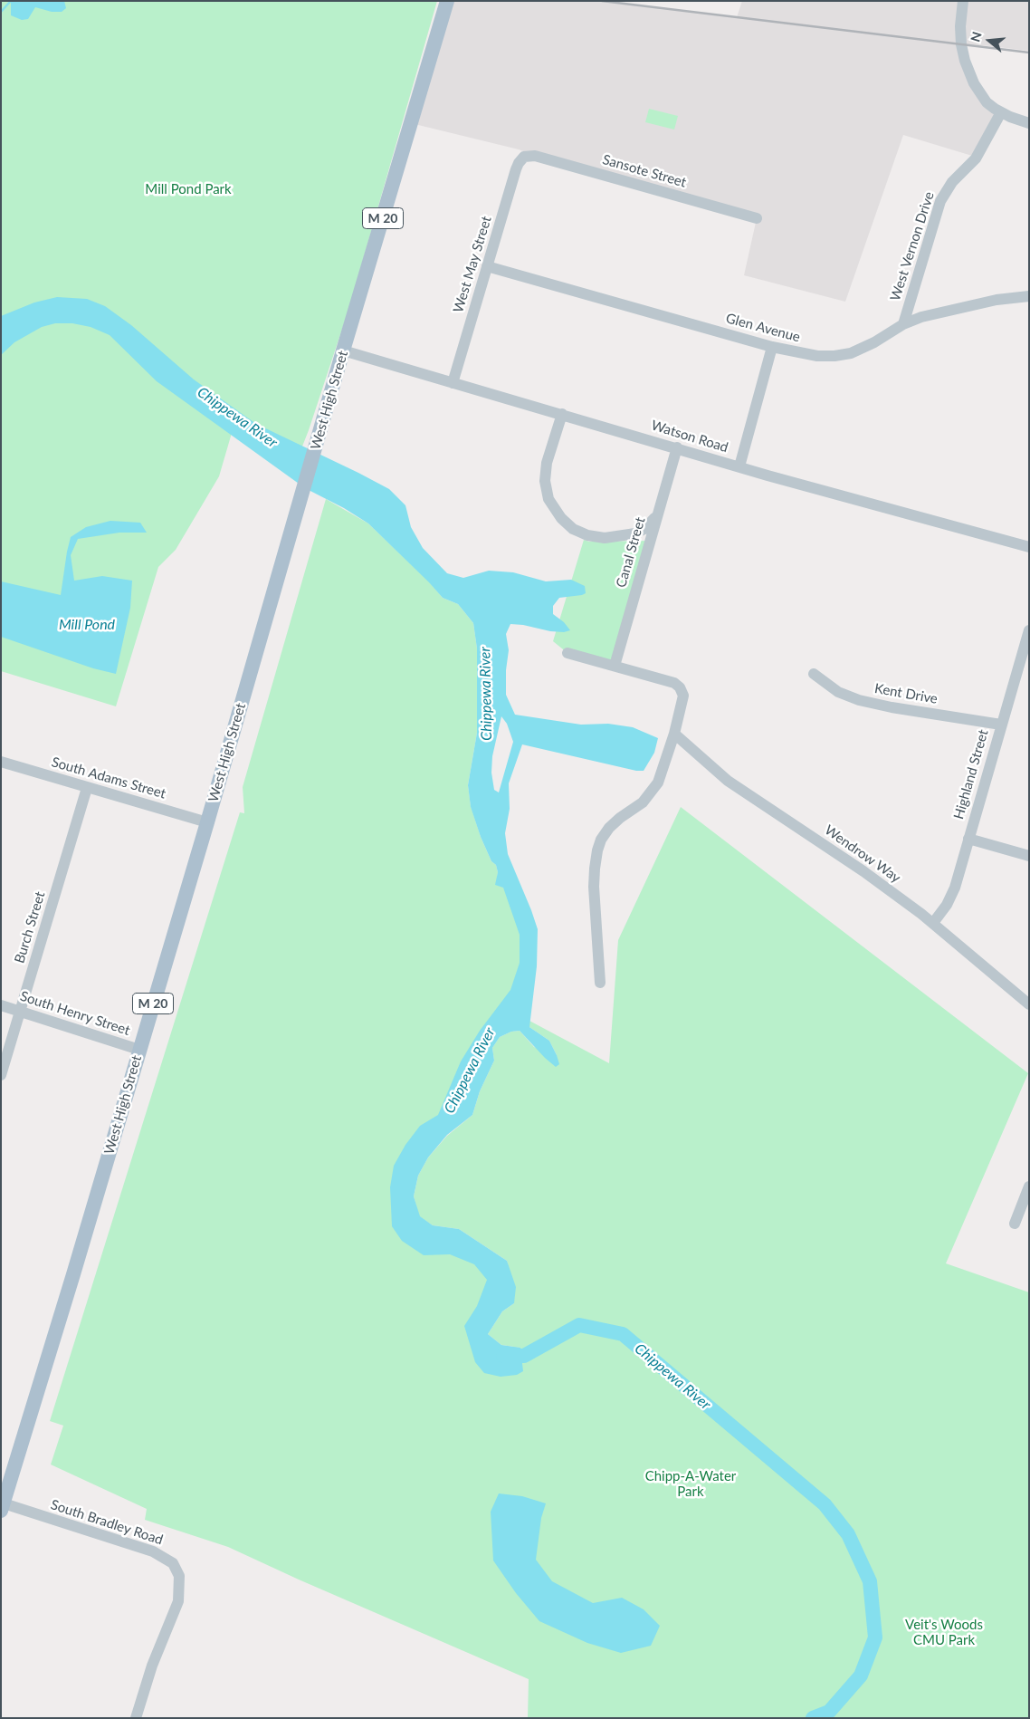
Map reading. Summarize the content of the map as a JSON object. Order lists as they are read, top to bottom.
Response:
{
  "streets": {
    "main road": ["M 20", "West High Street"],
    "street": [
      "Sansote Street",
      "West Vernon Drive",
      "West May Street",
      "Glen Avenue",
      "Watson Road",
      "Canal Street",
      "Kent Drive",
      "Highland Street",
      "South Adams Street",
      "Wendrow Way",
      "Burch Street",
      "South Henry Street",
      "South Bradley Road"
    ]
  },
  "crossings": [
    ["Sansote Street", "West May Street"],
    ["West Vernon Drive", "Glen Avenue"],
    ["West May Street", "Glen Avenue"],
    ["West May Street", "Watson Road"],
    ["West High Street", "Watson Road"],
    ["West High Street", "South Adams Street"],
    ["West High Street", "South Henry Street"],
    ["West High Street", "South Bradley Road"],
    ["Watson Road", "Canal Street"],
    ["Kent Drive", "Highland Street"],
    ["Highland Street", "Wendrow Way"],
    ["South Adams Street", "Burch Street"],
    ["Burch Street", "South Henry Street"]
  ],
  "water": ["Chippewa River", "Mill Pond"],
  "parks": ["Mill Pond Park", "Chipp-A-Water Park", "Veit's Woods CMU Park"],
  "north": "left"
}
